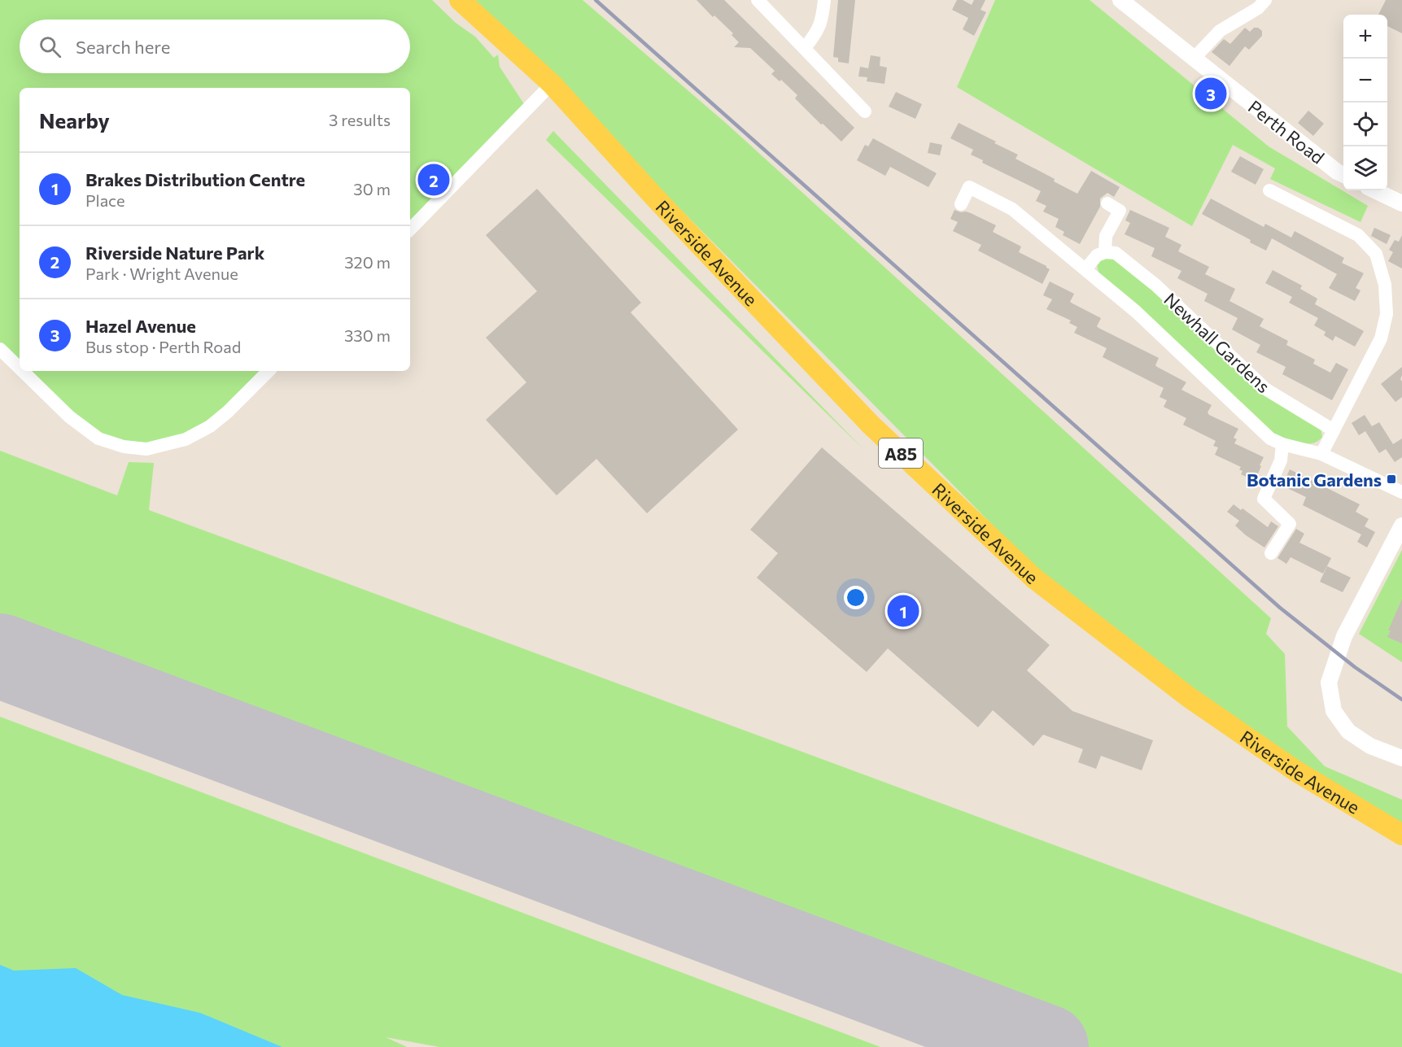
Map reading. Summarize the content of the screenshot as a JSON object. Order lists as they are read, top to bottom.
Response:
{
  "streets": {
    "main road": ["Riverside Avenue", "A85"],
    "street": ["Perth Road", "Newhall Gardens"]
  },
  "places": {
    "transit": ["Botanic Gardens"]
  },
  "page": {
    "map_buttons": ["+", "−"],
    "search": "Search here",
    "pins": ["3", "2", "1"],
    "heading": ["Nearby", "3 results"],
    "list": [
      {
        "mark": "1",
        "name": "Brakes Distribution Centre",
        "note": "Place",
        "value": "30 m"
      },
      {
        "mark": "2",
        "name": "Riverside Nature Park",
        "note": "Park · Wright Avenue",
        "value": "320 m"
      },
      {
        "mark": "3",
        "name": "Hazel Avenue",
        "note": "Bus stop · Perth Road",
        "value": "330 m"
      }
    ]
  }
}
